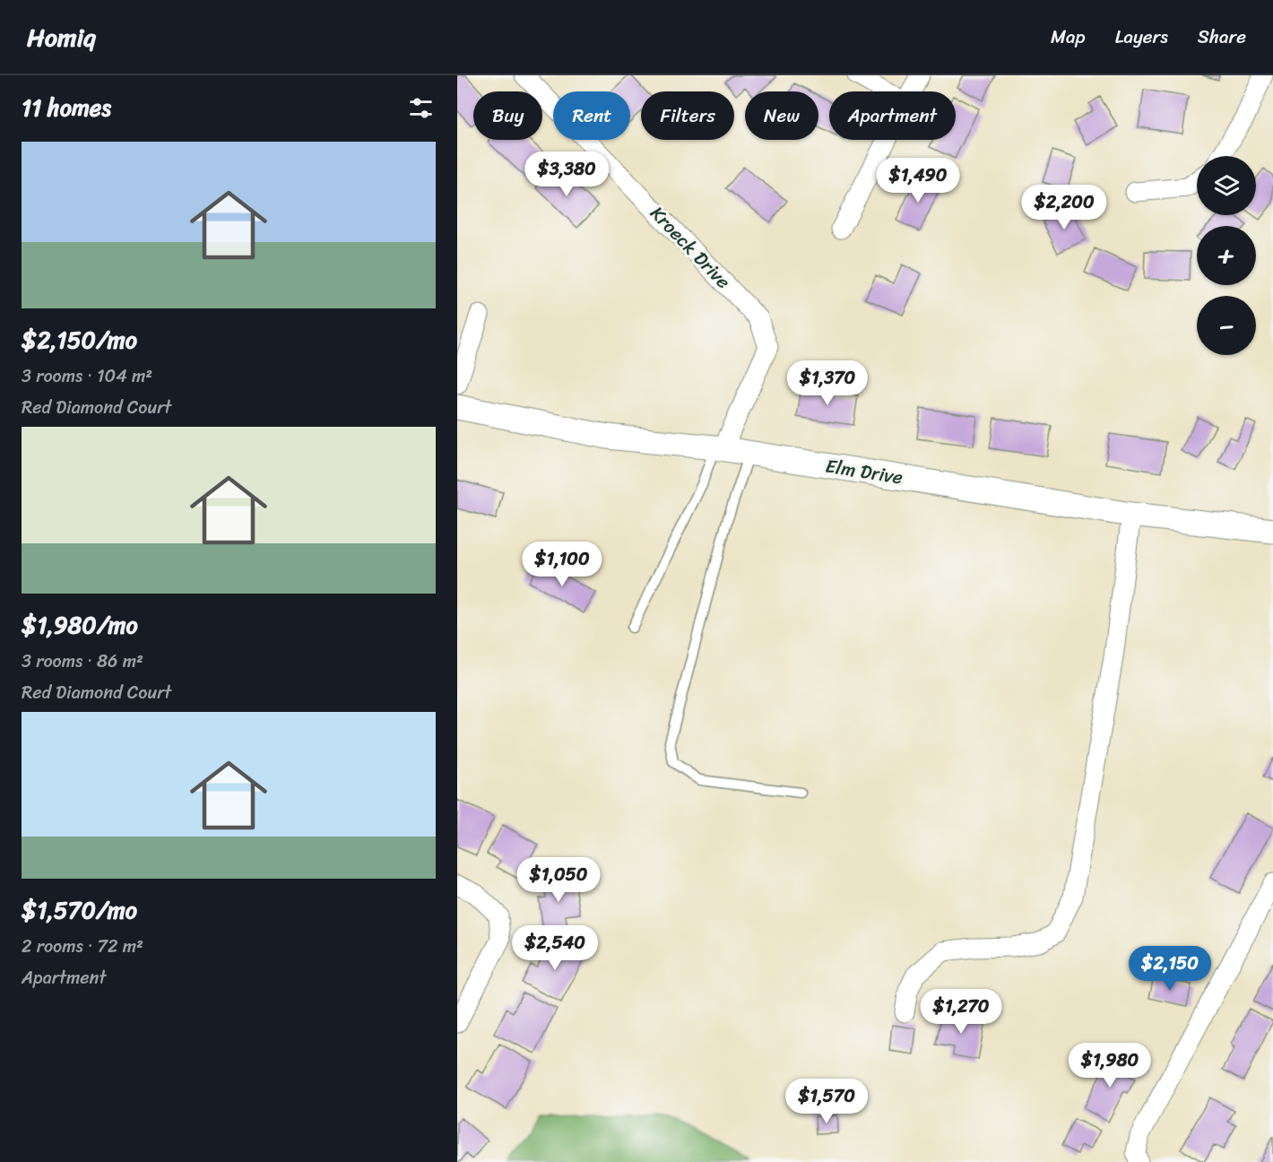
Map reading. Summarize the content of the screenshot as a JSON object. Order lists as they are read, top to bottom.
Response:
{
  "streets": {
    "street": ["Kroeck Drive", "Elm Drive"]
  },
  "crossings": [
    ["Kroeck Drive", "Elm Drive"]
  ],
  "page": {
    "header": "Homiq",
    "nav": ["Map", "Layers", "Share"],
    "heading": "11 homes",
    "chip": [
      "Buy",
      "Rent",
      "Filters",
      "New",
      "Apartment"
    ],
    "list": [
      {
        "name": "$2,150/mo",
        "note": "3 rooms · 104 m² · Red Diamond Court"
      },
      {
        "name": "$1,980/mo",
        "note": "3 rooms · 86 m² · Red Diamond Court"
      },
      {
        "name": "$1,570/mo",
        "note": "2 rooms · 72 m² · Apartment"
      }
    ],
    "price": [
      "$3,380",
      "$1,490",
      "$2,200",
      "$1,370",
      "$1,100",
      "$1,050",
      "$2,540",
      "$2,150",
      "$1,270",
      "$1,980",
      "$1,570"
    ],
    "map_buttons": ["+", "−"]
  }
}
